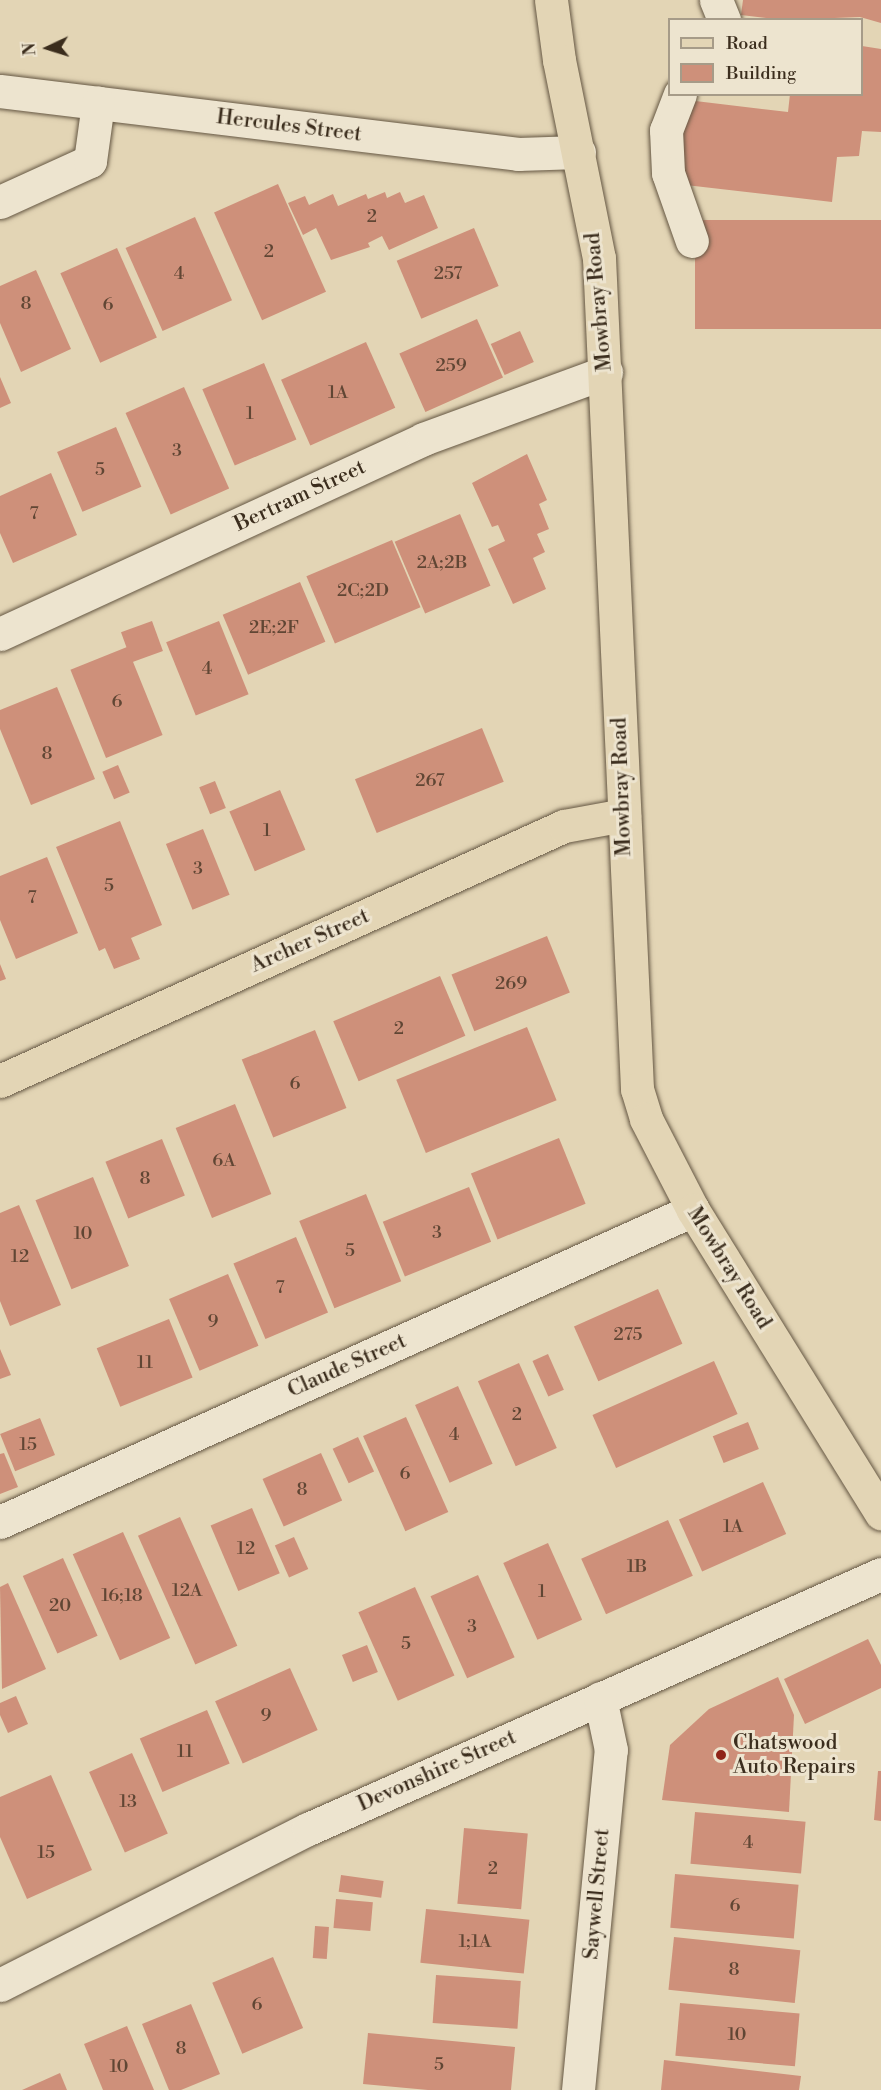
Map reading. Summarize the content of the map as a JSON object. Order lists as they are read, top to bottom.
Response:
{
  "streets": {
    "main road": ["Mowbray Road", "Archer Street"],
    "street": [
      "Hercules Street",
      "Bertram Street",
      "Claude Street",
      "Devonshire Street",
      "Saywell Street"
    ]
  },
  "crossings": [
    ["Hercules Street", "Mowbray Road"],
    ["Mowbray Road", "Bertram Street"],
    ["Mowbray Road", "Archer Street"],
    ["Mowbray Road", "Claude Street"],
    ["Devonshire Street", "Saywell Street"]
  ],
  "places": ["Chatswood Auto Repairs"],
  "house_numbers": [
    "2",
    "2",
    "4",
    "257",
    "8",
    "6",
    "259",
    "1A",
    "1",
    "3",
    "5",
    "7",
    "2A;2B",
    "2C;2D",
    "2E;2F",
    "4",
    "6",
    "8",
    "267",
    "1",
    "3",
    "5",
    "7",
    "269",
    "2",
    "6",
    "6A",
    "8",
    "3",
    "10",
    "5",
    "12",
    "7",
    "9",
    "275",
    "11",
    "2",
    "4",
    "15",
    "6",
    "8",
    "1A",
    "12",
    "1B",
    "12A",
    "1",
    "16;18",
    "20",
    "3",
    "5",
    "9",
    "11",
    "13",
    "4",
    "15",
    "2",
    "6",
    "1;1A",
    "8",
    "6",
    "10",
    "8",
    "5",
    "10"
  ],
  "legend": ["Road", "Building"],
  "north": "left"
}
